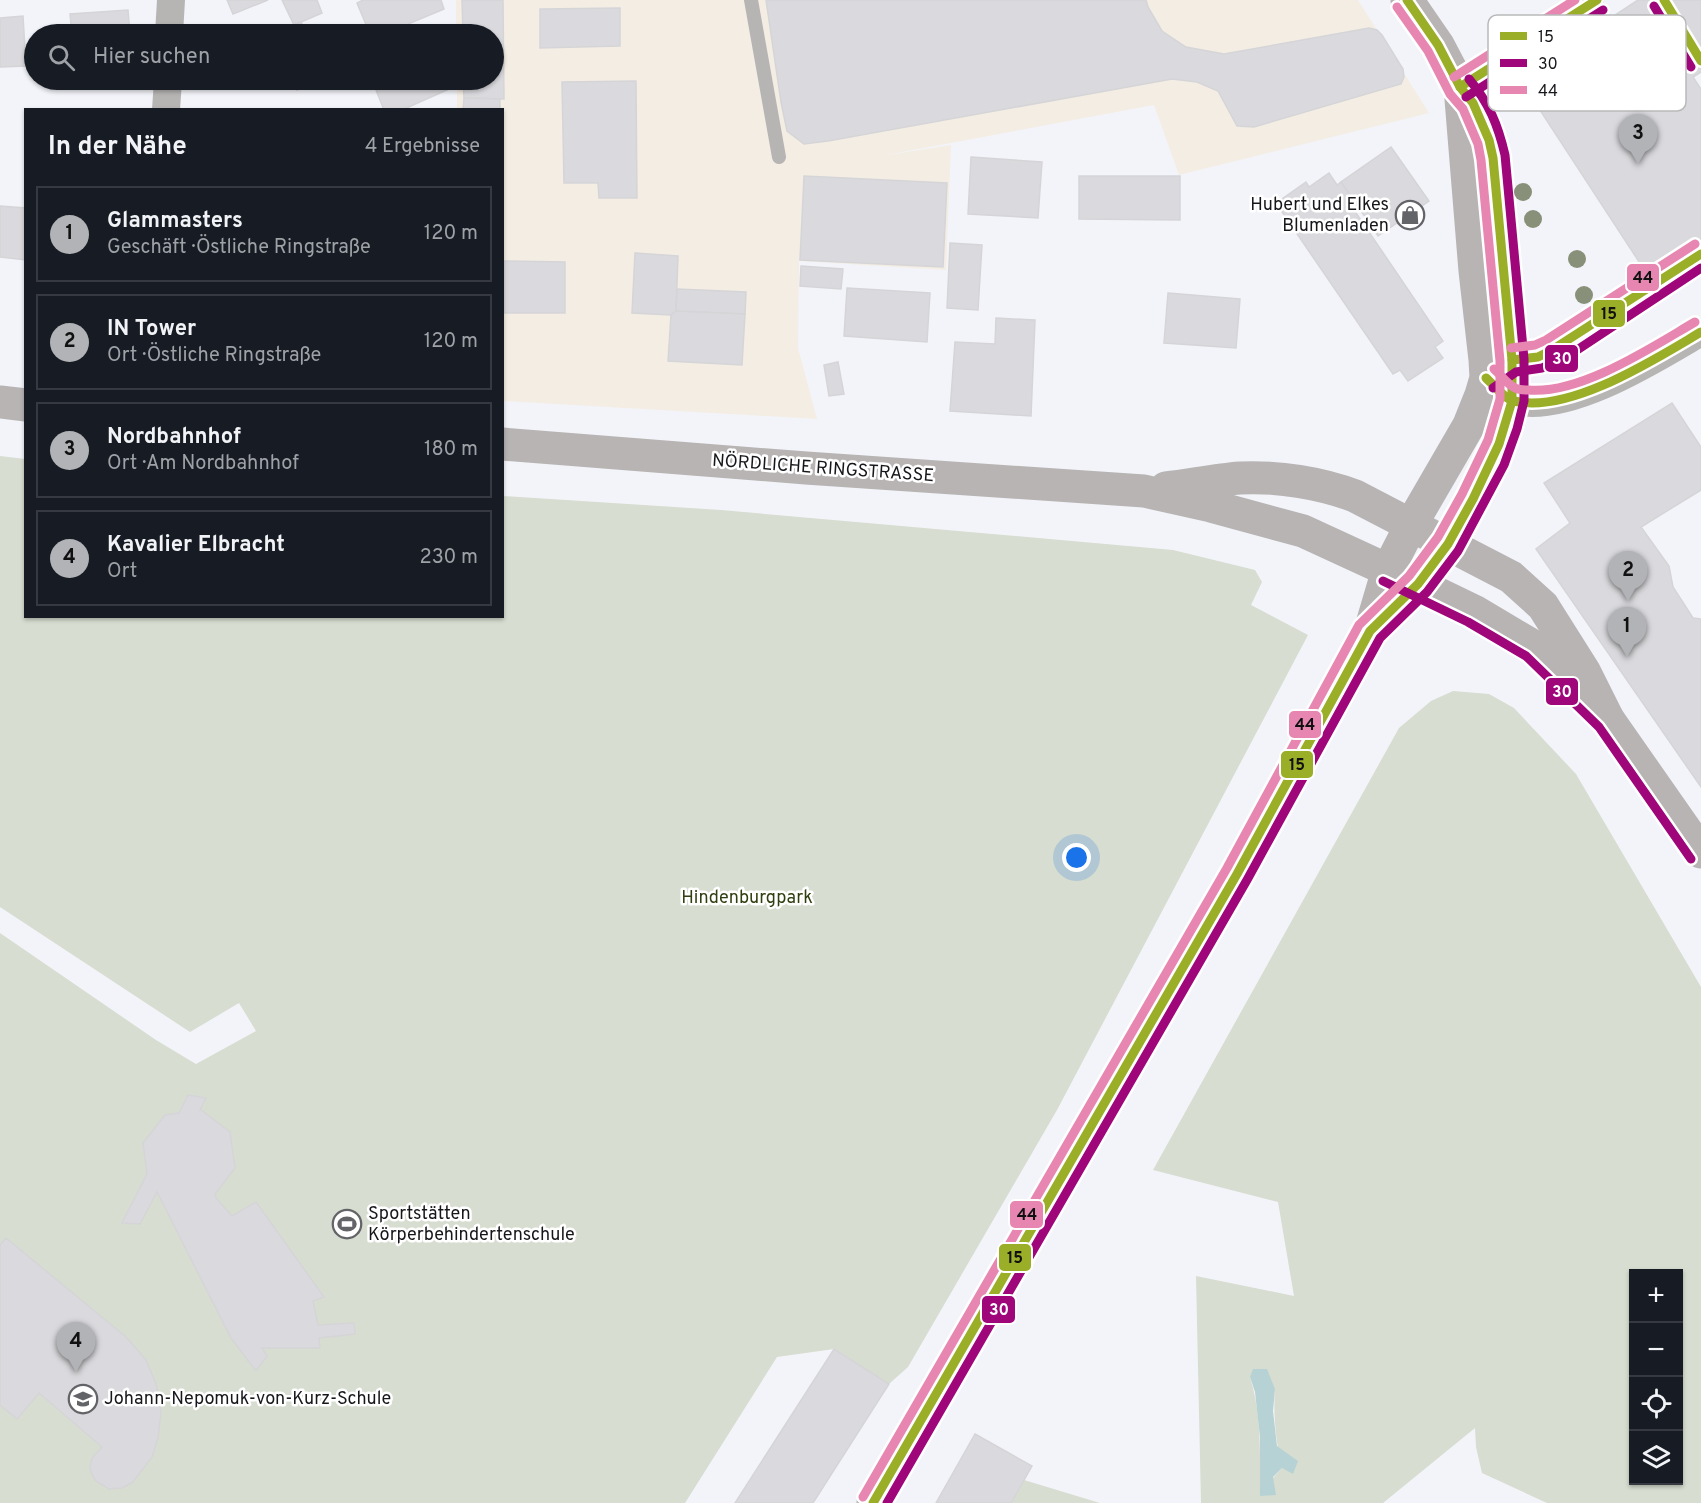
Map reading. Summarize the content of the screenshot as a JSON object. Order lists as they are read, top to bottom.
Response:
{
  "streets": {
    "street": ["NÖRDLICHE RINGSTRASSE"]
  },
  "parks": ["Hindenburgpark"],
  "places": {
    "shop": ["Hubert und Elkes Blumenladen"],
    "sports": ["Sportstätten Körperbehindertenschule"],
    "school or university": ["Johann-Nepomuk-von-Kurz-Schule"]
  },
  "lines": ["transit line 15", "transit line 44", "transit line 30"],
  "legend": ["15", "30", "44"],
  "page": {
    "search": "Hier suchen",
    "heading": ["In der Nähe", "4 Ergebnisse"],
    "pins": [
      "3",
      "2",
      "1",
      "4"
    ],
    "list": [
      {
        "mark": "1",
        "name": "Glammasters",
        "note": "Geschäft · Östliche Ringstraße",
        "value": "120 m"
      },
      {
        "mark": "2",
        "name": "IN Tower",
        "note": "Ort · Östliche Ringstraße",
        "value": "120 m"
      },
      {
        "mark": "3",
        "name": "Nordbahnhof",
        "note": "Ort · Am Nordbahnhof",
        "value": "180 m"
      },
      {
        "mark": "4",
        "name": "Kavalier Elbracht",
        "note": "Ort",
        "value": "230 m"
      }
    ],
    "map_buttons": ["+", "−"]
  }
}
